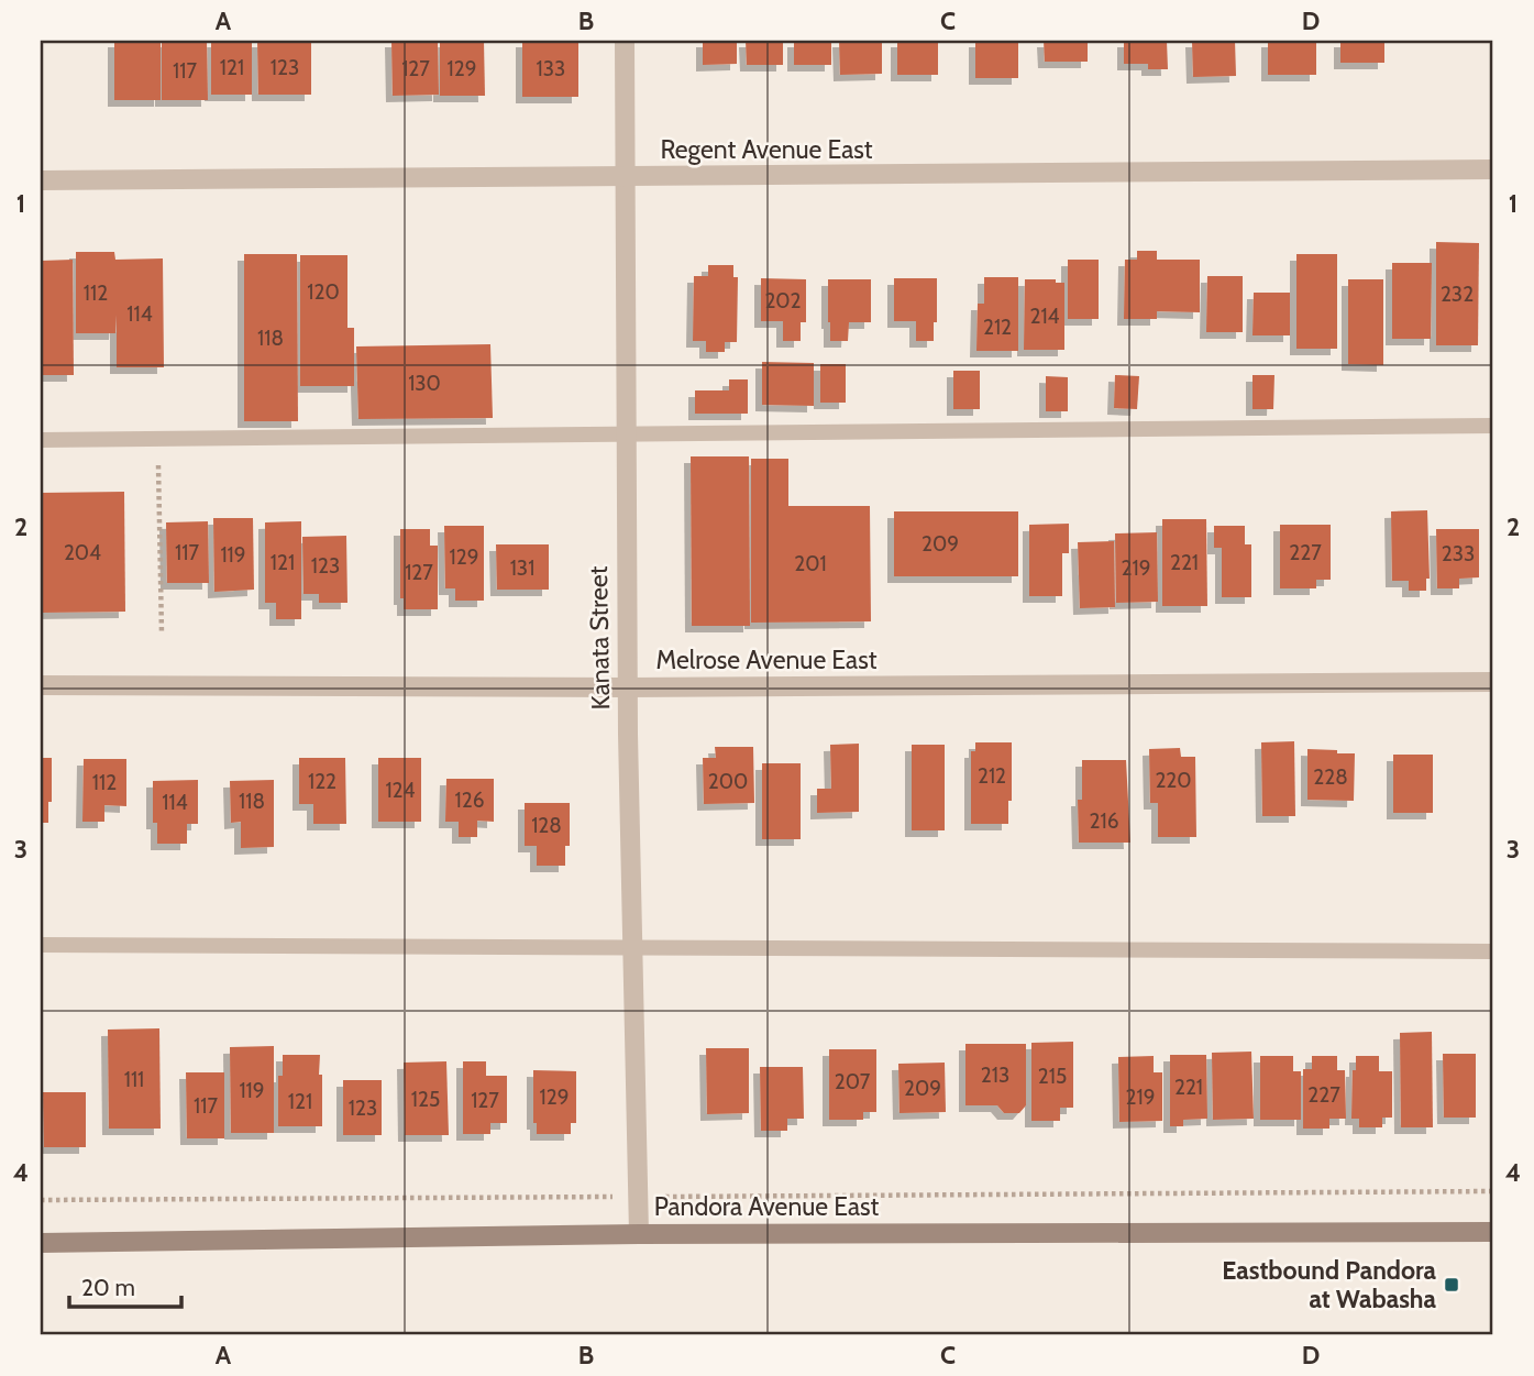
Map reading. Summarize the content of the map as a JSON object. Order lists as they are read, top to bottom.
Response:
{
  "streets": {
    "main road": ["Pandora Avenue East"],
    "street": ["Regent Avenue East", "Kanata Street", "Melrose Avenue East"]
  },
  "crossings": [
    ["Regent Avenue East", "Kanata Street"],
    ["Kanata Street", "Melrose Avenue East"],
    ["Kanata Street", "Pandora Avenue East"]
  ],
  "places": {
    "transit": ["Eastbound Pandora at Wabasha"]
  },
  "house_numbers": [
    "121",
    "123",
    "127",
    "129",
    "133",
    "117",
    "120",
    "112",
    "232",
    "202",
    "114",
    "214",
    "212",
    "118",
    "130",
    "209",
    "204",
    "117",
    "227",
    "233",
    "119",
    "129",
    "121",
    "221",
    "201",
    "123",
    "131",
    "219",
    "127",
    "212",
    "228",
    "220",
    "122",
    "200",
    "112",
    "124",
    "126",
    "118",
    "114",
    "216",
    "128",
    "213",
    "215",
    "111",
    "207",
    "221",
    "209",
    "119",
    "227",
    "129",
    "219",
    "125",
    "127",
    "121",
    "117",
    "123"
  ],
  "scale_bar": "20 m",
  "grid": {
    "columns": [
      "A",
      "B",
      "C",
      "D"
    ],
    "rows": [
      "1",
      "2",
      "3",
      "4"
    ]
  }
}
